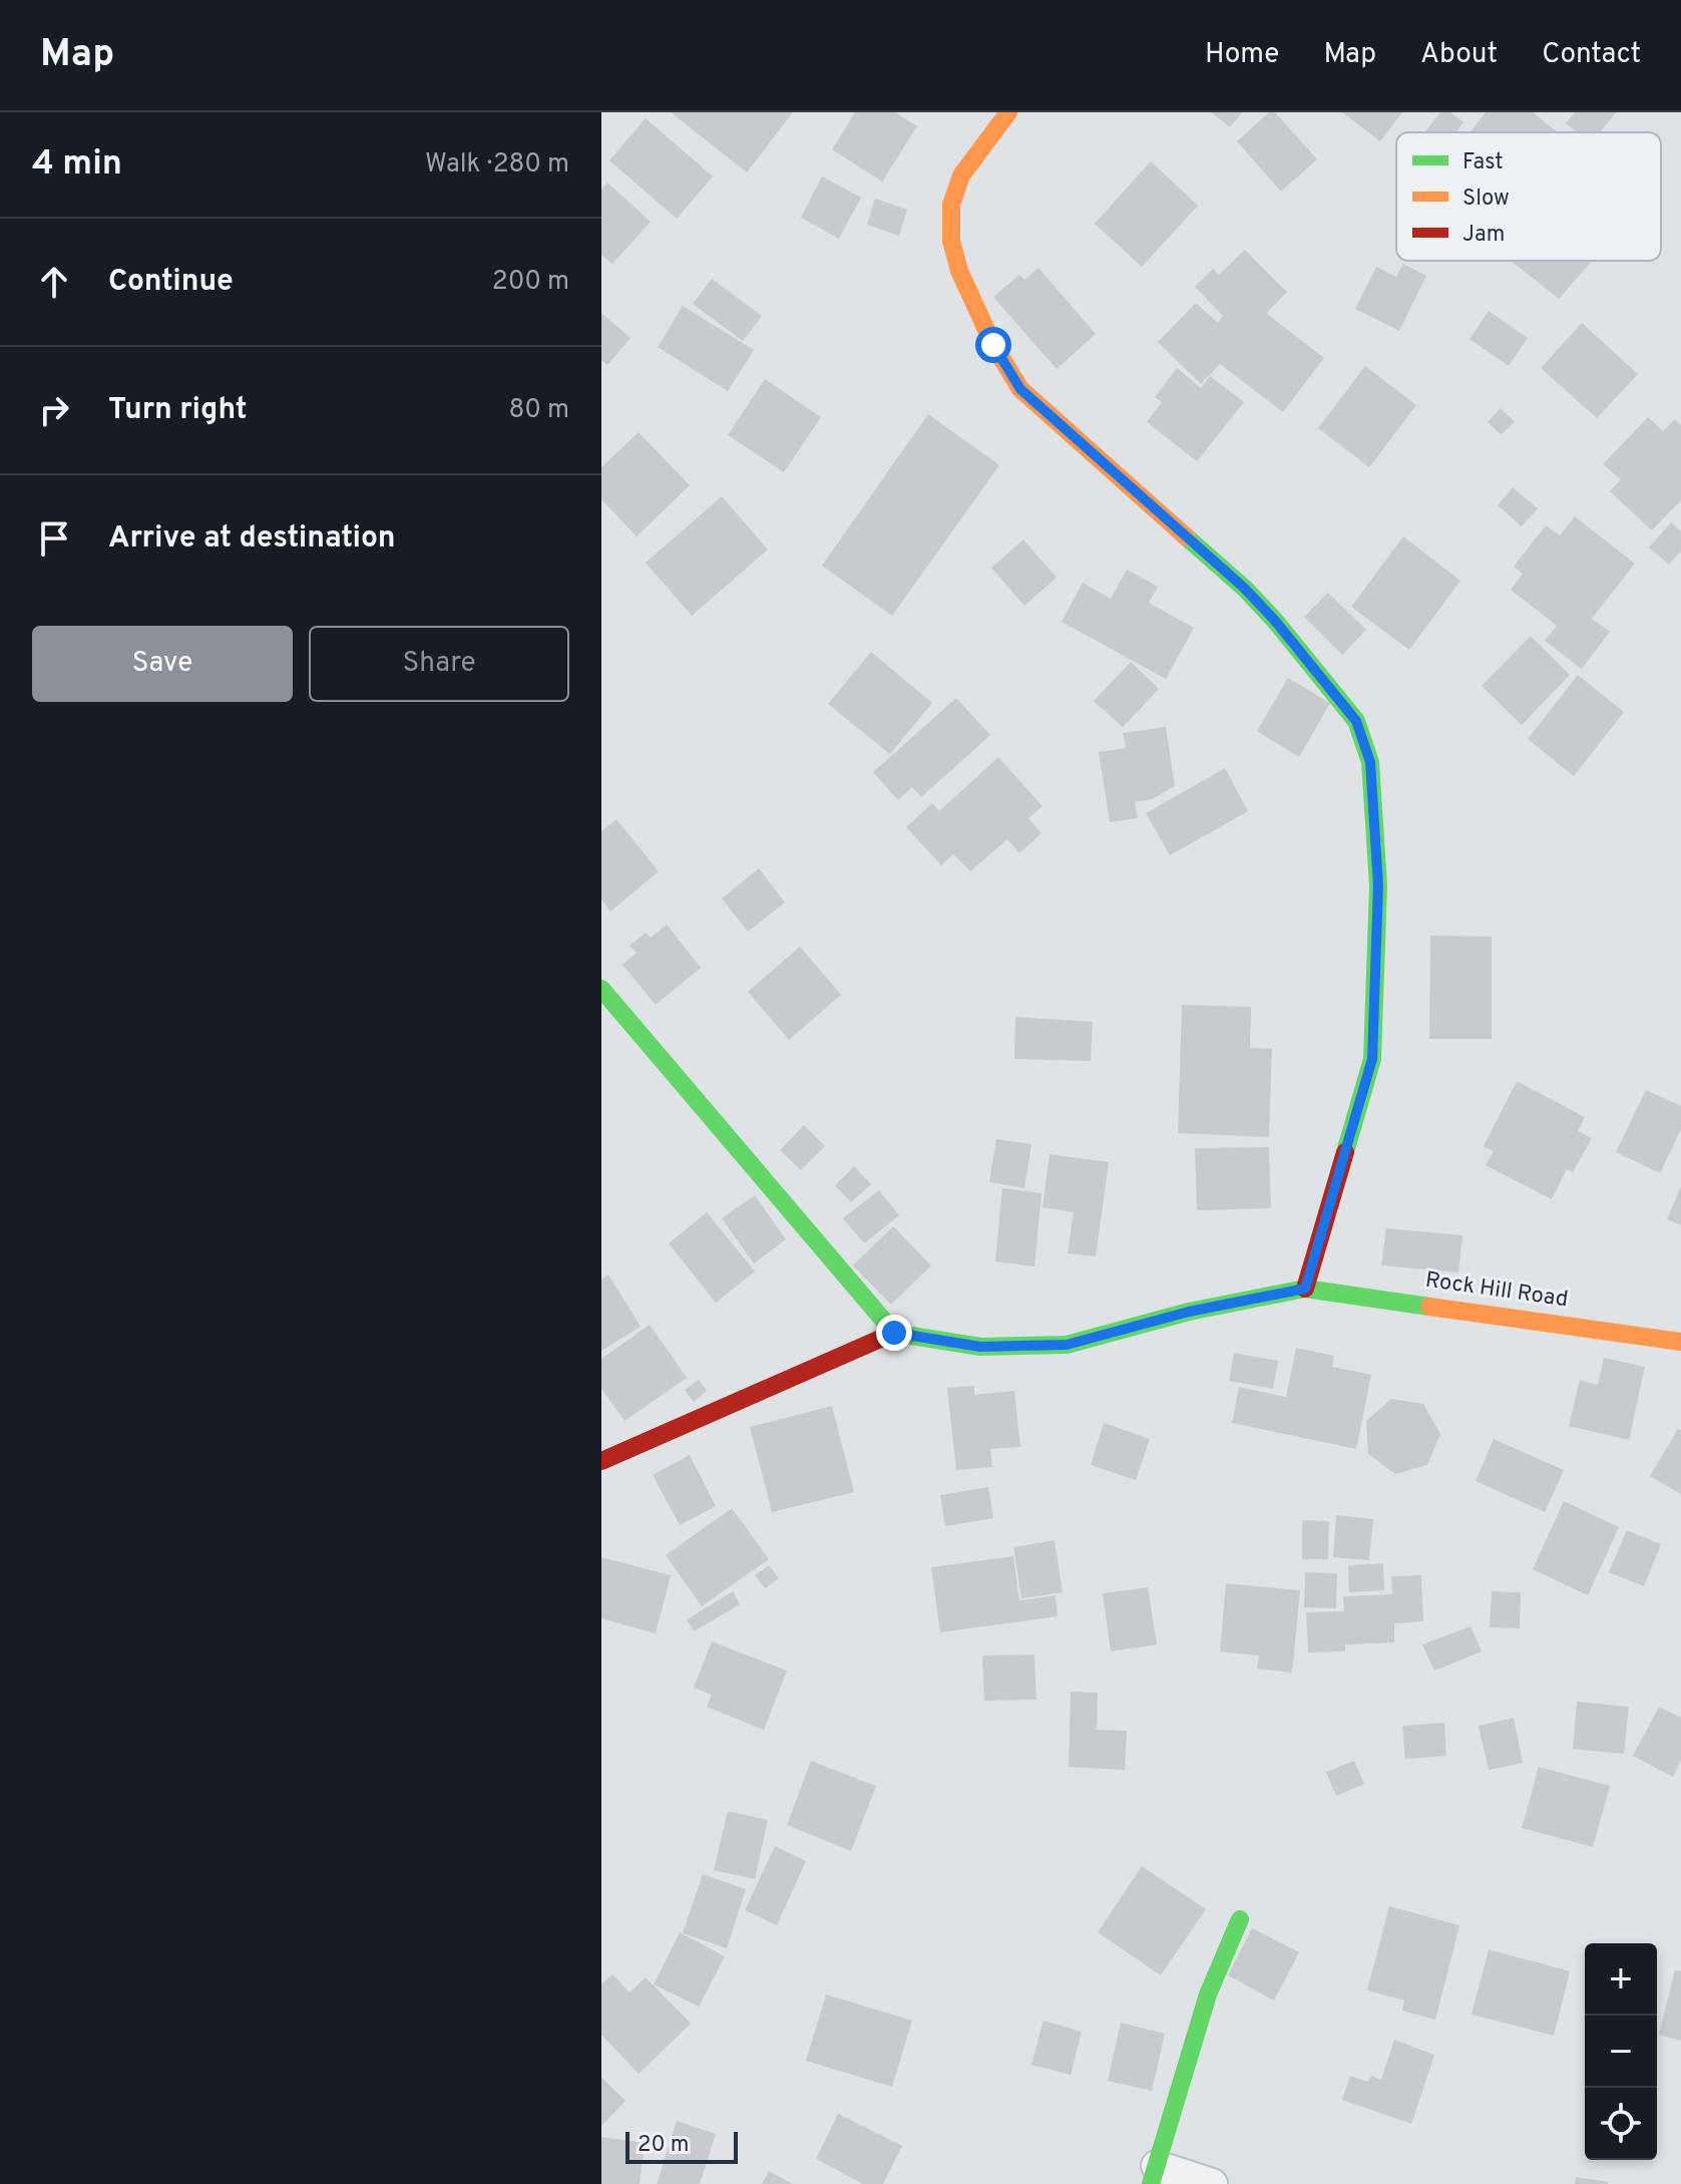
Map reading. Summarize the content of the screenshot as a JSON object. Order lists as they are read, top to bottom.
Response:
{
  "streets": {
    "street": ["Rock Hill Road"]
  },
  "legend": ["Fast", "Slow", "Jam"],
  "scale_bar": "20 m",
  "page": {
    "header": "Map",
    "nav": [
      "Home",
      "Map",
      "About",
      "Contact"
    ],
    "heading": ["4 min", "Walk · 280 m"],
    "list": [
      ["Continue", "200 m"],
      ["Turn right", "80 m"],
      "Arrive at destination"
    ],
    "buttons": ["Save", "Share"],
    "map_buttons": ["+", "−"],
    "scale": "20 m"
  }
}
